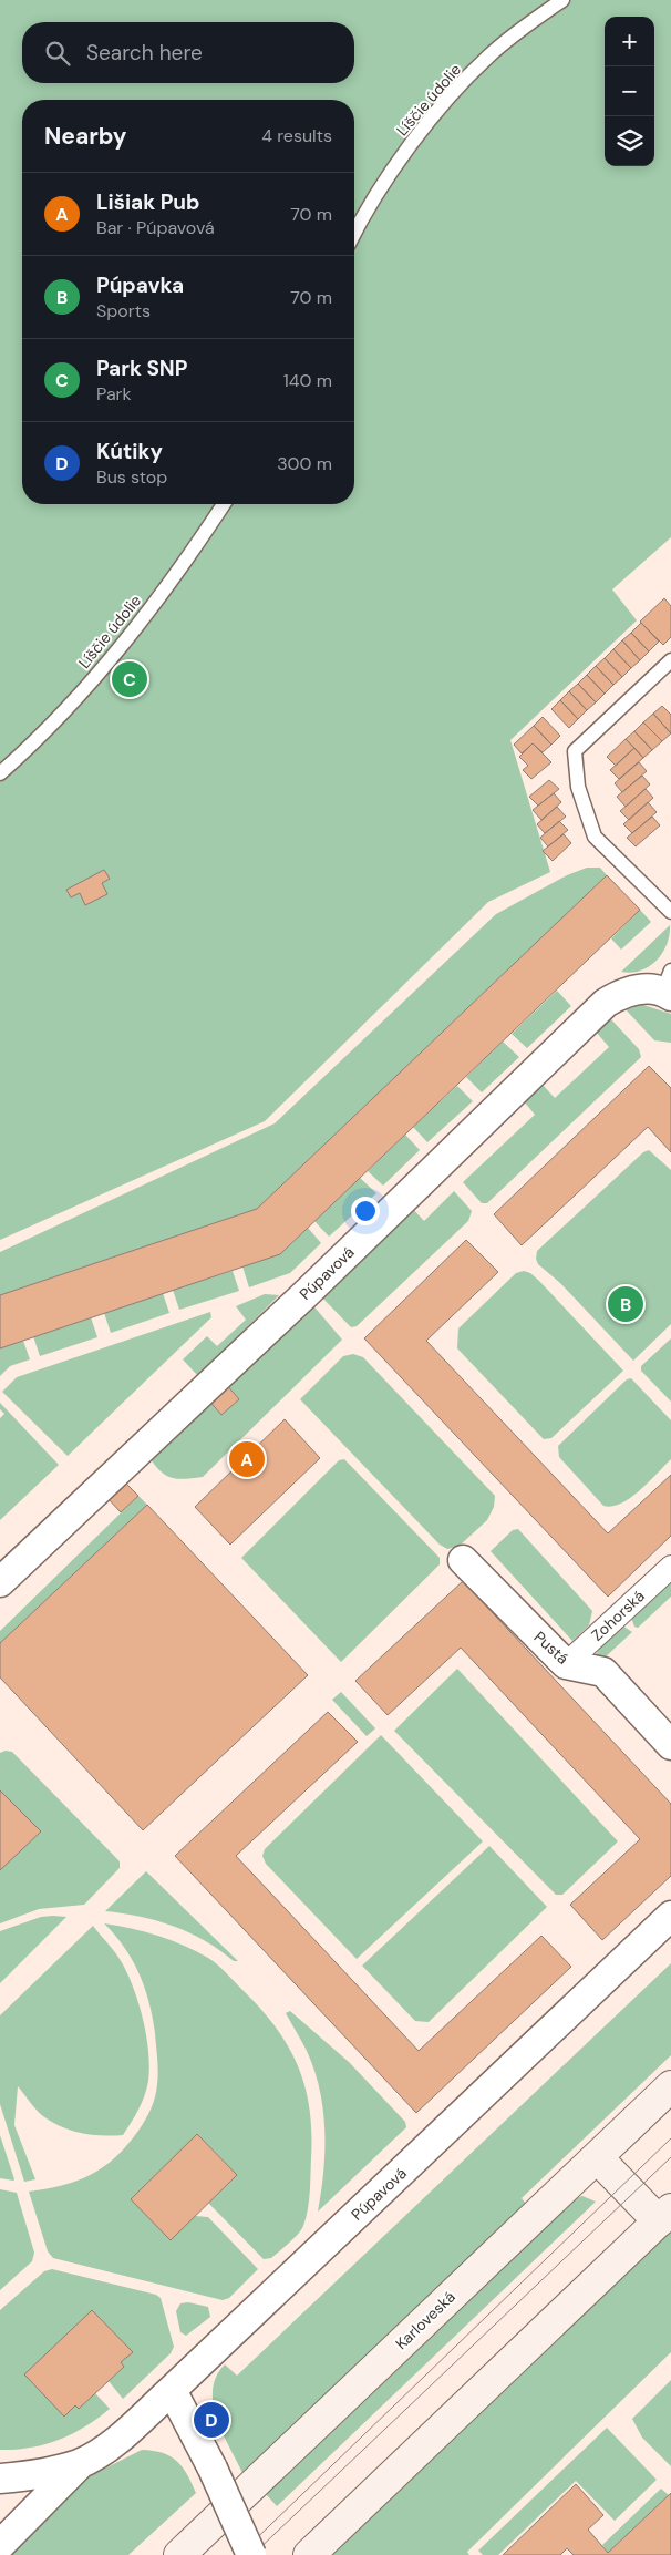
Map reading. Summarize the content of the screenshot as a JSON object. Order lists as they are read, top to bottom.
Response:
{
  "streets": {
    "main road": ["Karloveská"],
    "street": ["Púpavová", "Zohorská", "Pustá"],
    "lane": ["Líščie údolie"]
  },
  "crossings": [
    ["Zohorská", "Pustá"]
  ],
  "page": {
    "map_buttons": ["+", "−"],
    "search": "Search here",
    "heading": ["Nearby", "4 results"],
    "list": [
      {
        "mark": "A",
        "name": "Lišiak Pub",
        "note": "Bar · Púpavová",
        "value": "70 m"
      },
      {
        "mark": "B",
        "name": "Púpavka",
        "note": "Sports",
        "value": "70 m"
      },
      {
        "mark": "C",
        "name": "Park SNP",
        "note": "Park",
        "value": "140 m"
      },
      {
        "mark": "D",
        "name": "Kútiky",
        "note": "Bus stop",
        "value": "300 m"
      }
    ],
    "pins": [
      "C",
      "B",
      "A",
      "D"
    ]
  }
}
